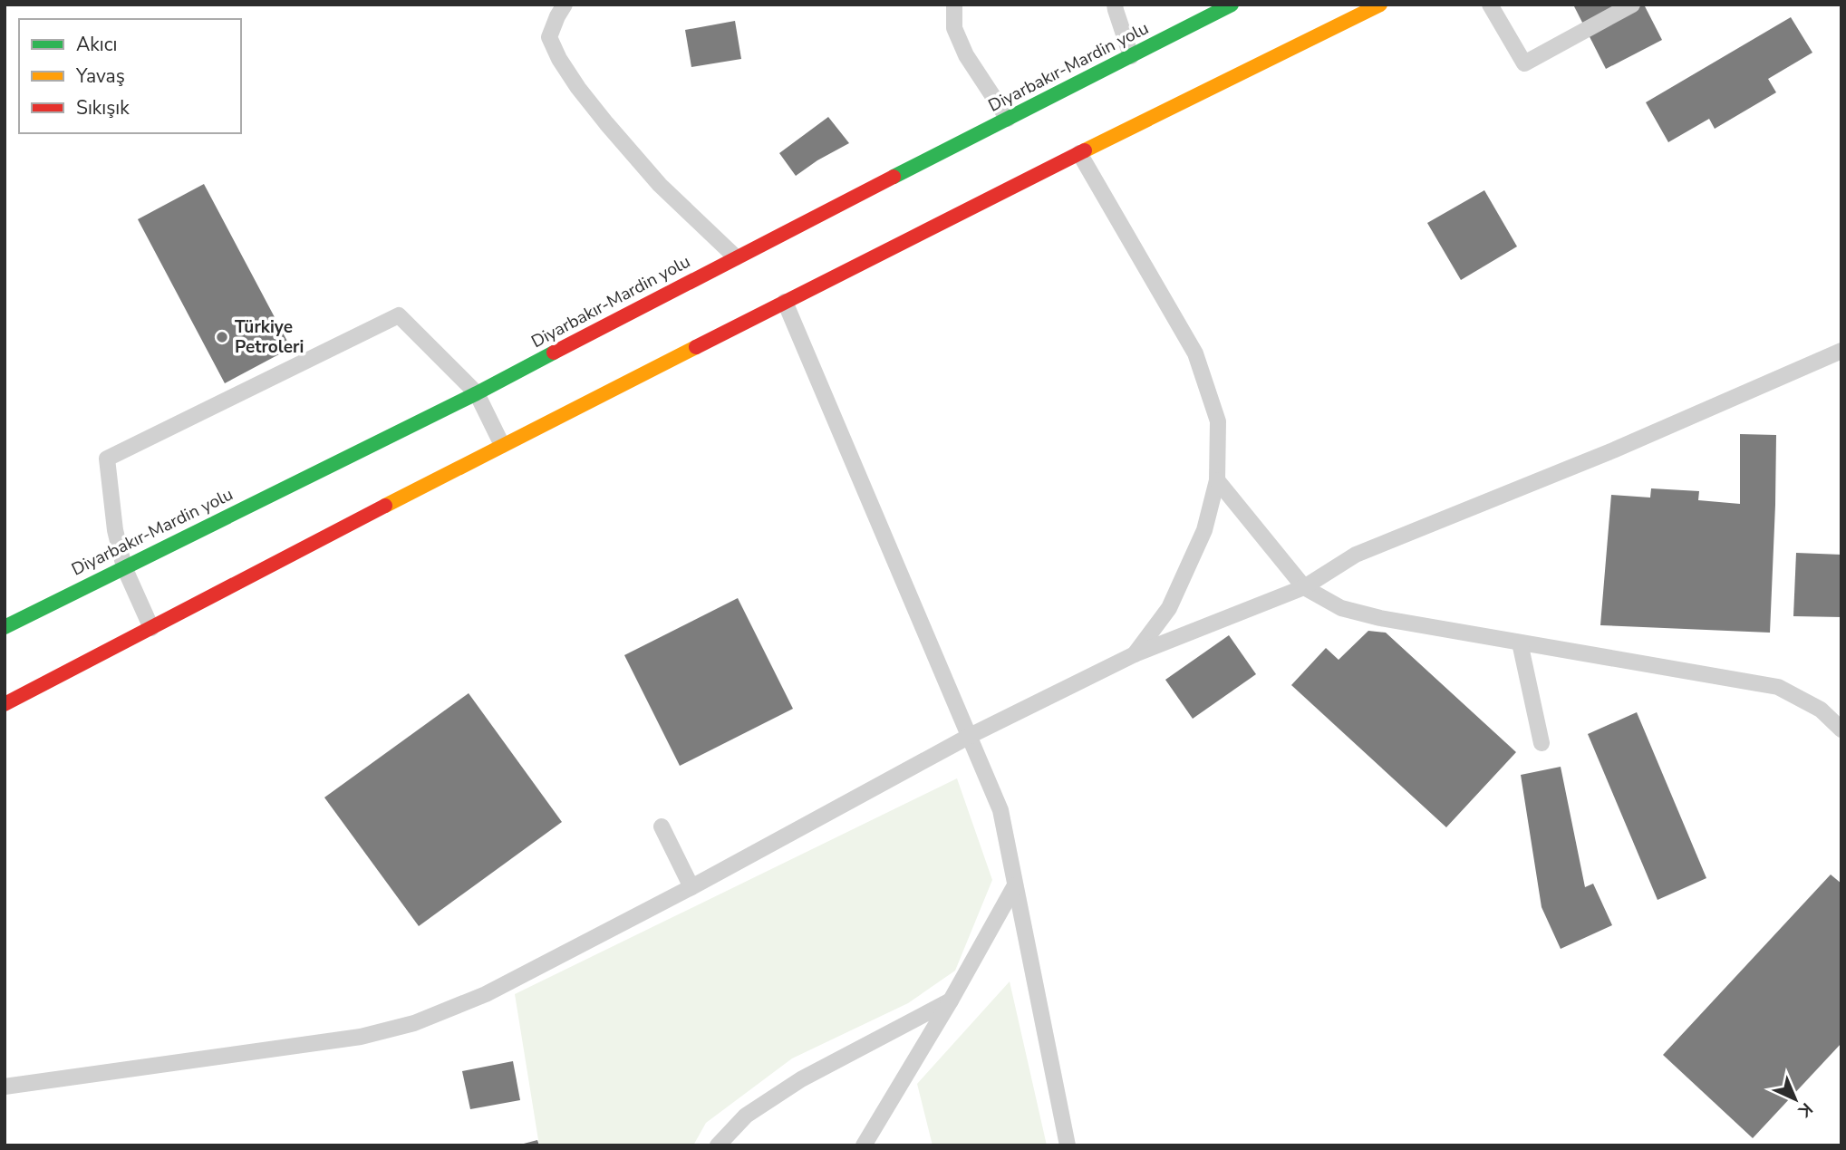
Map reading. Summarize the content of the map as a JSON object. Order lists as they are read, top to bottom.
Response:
{
  "streets": {
    "highway": ["Diyarbakır-Mardin yolu"]
  },
  "places": ["Türkiye Petroleri"],
  "legend": ["Akıcı", "Yavaş", "Sıkışık"],
  "north": "bottom right"
}
